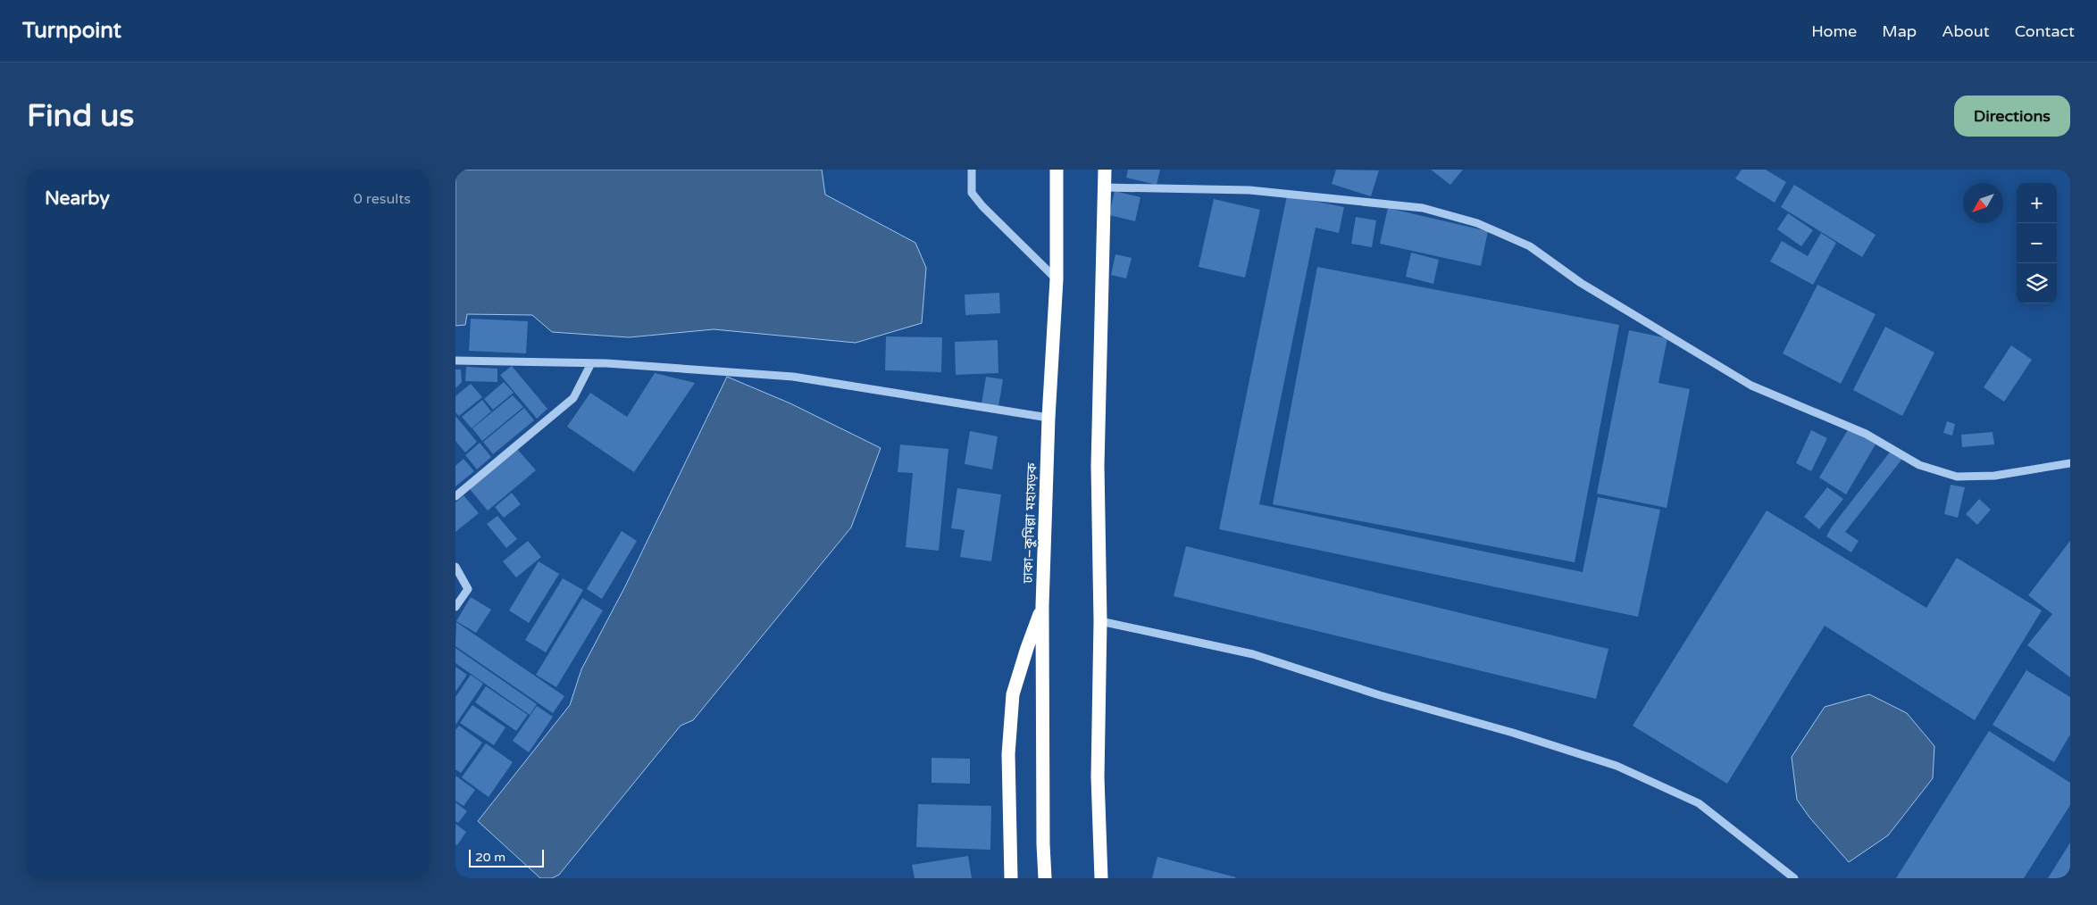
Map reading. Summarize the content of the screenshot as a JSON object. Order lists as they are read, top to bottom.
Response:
{
  "streets": {
    "highway": ["ঢাকা–কুমিল্লা মহাসড়ক"]
  },
  "scale_bar": "20 m",
  "north": "bottom left",
  "page": {
    "header": "Turnpoint",
    "nav": [
      "Home",
      "Map",
      "About",
      "Contact"
    ],
    "buttons": "Directions",
    "title": "Find us",
    "heading": ["Nearby", "0 results"],
    "map_buttons": ["+", "−"],
    "scale": "20 m"
  }
}
